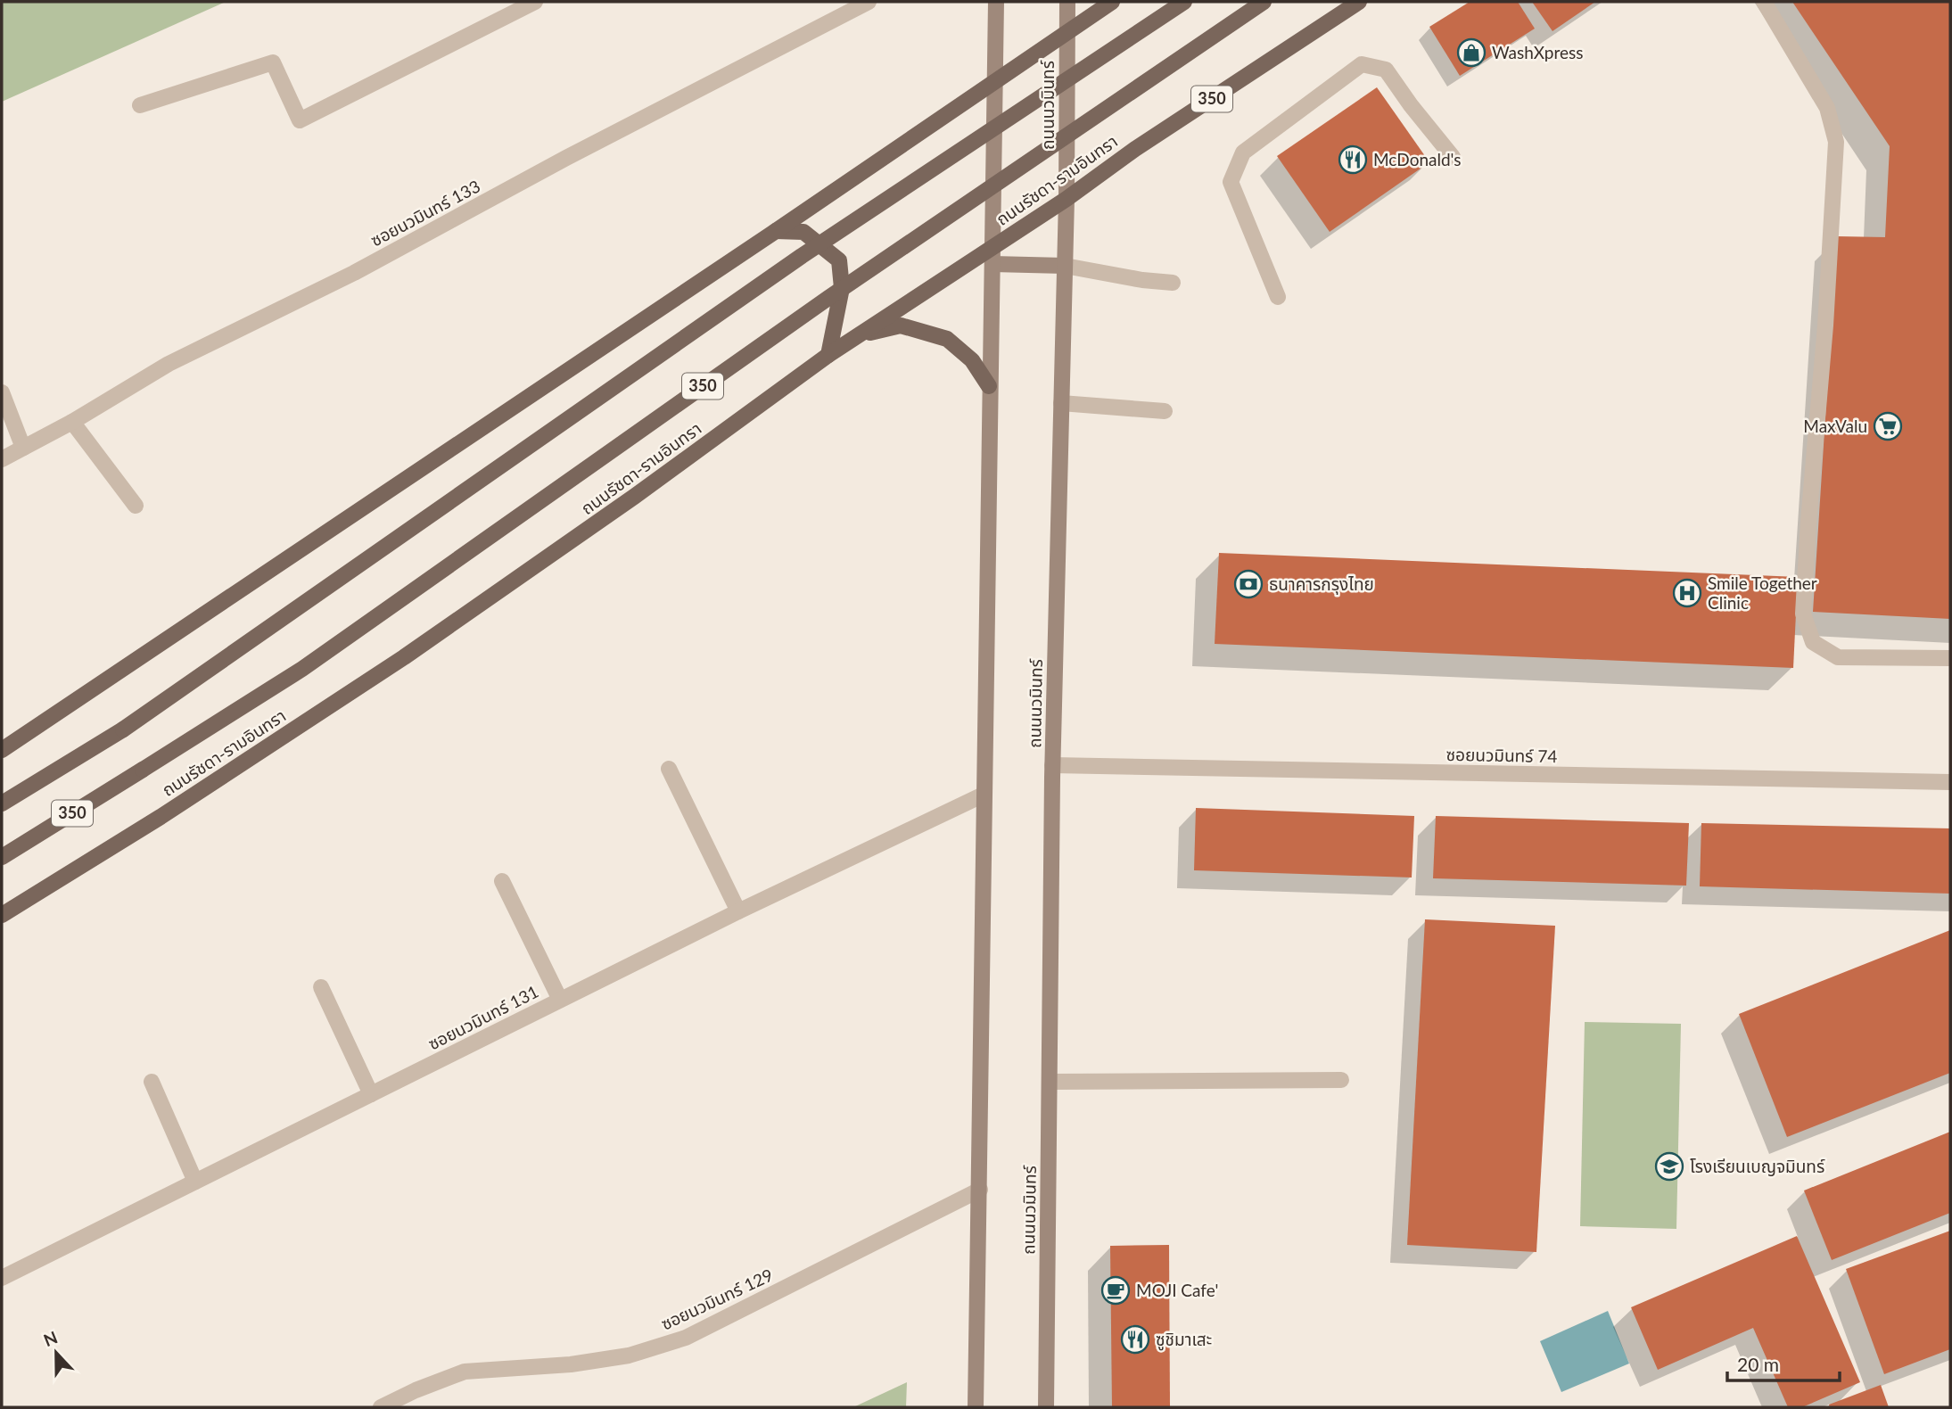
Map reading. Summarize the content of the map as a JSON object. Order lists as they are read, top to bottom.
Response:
{
  "streets": {
    "main road": ["350", "ถนนนวมินทร์", "ถนนรัชดา-รามอินทรา"],
    "street": [
      "ซอยนวมินทร์ 133",
      "ซอยนวมินทร์ 74",
      "ซอยนวมินทร์ 131",
      "ซอยนวมินทร์ 129"
    ]
  },
  "crossings": [
    ["ถนนนวมินทร์", "ถนนรัชดา-รามอินทรา"],
    ["ถนนนวมินทร์", "ซอยนวมินทร์ 74"]
  ],
  "places": {
    "shop": ["WashXpress"],
    "restaurant": ["McDonald's", "ซูชิมาเสะ"],
    "supermarket": ["MaxValu"],
    "bank": ["ธนาคารกรุงไทย"],
    "hospital": ["Smile Together Clinic"],
    "school or university": ["โรงเรียนเบญจมินทร์"],
    "cafe": ["MOJI Cafe'"]
  },
  "scale_bar": "20 m",
  "north": "top"
}
